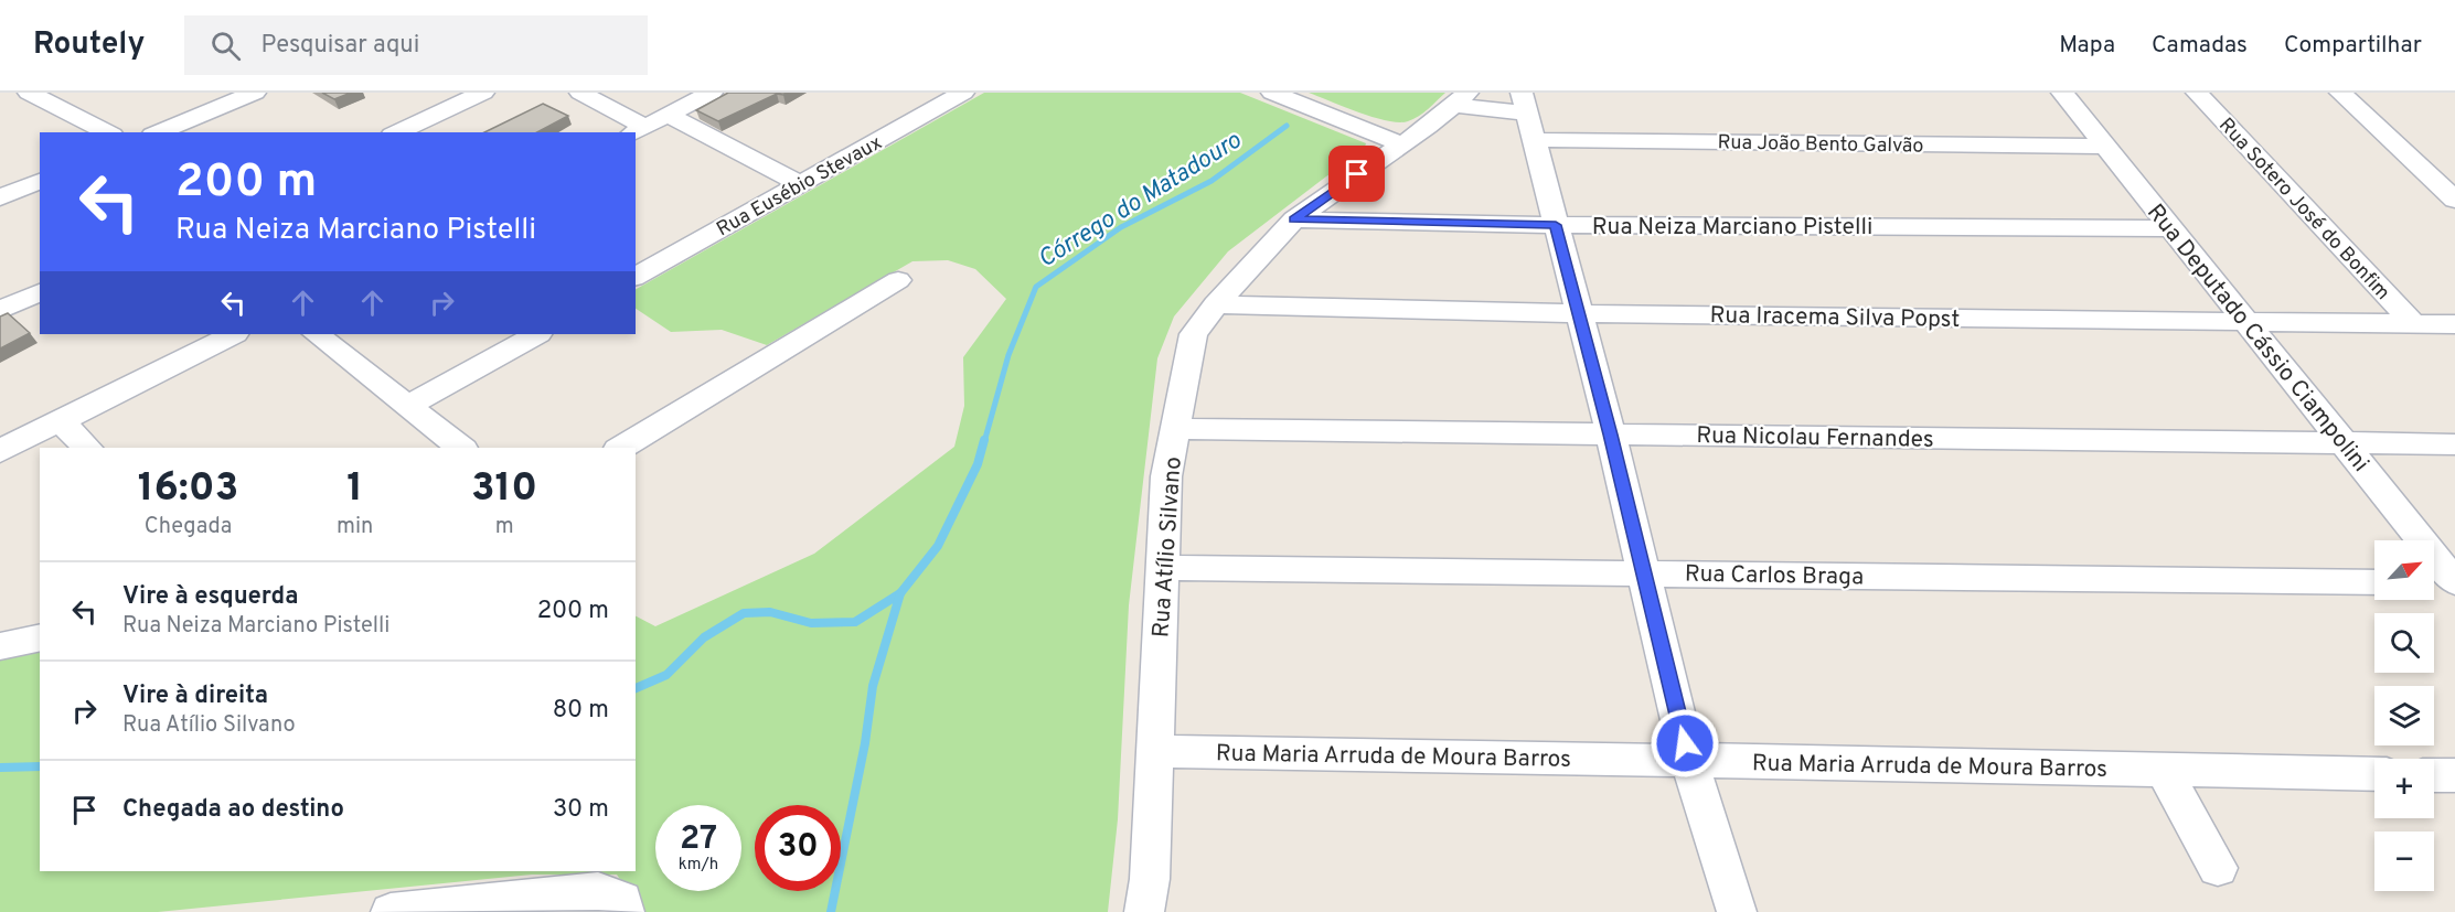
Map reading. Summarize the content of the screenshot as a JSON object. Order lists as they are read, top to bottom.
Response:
{
  "streets": {
    "street": [
      "Rua João Bento Galvão",
      "Rua Eusébio Stevaux",
      "Rua Sotero José do Bonfim",
      "Rua Neiza Marciano Pistelli",
      "Rua Iracema Silva Popst",
      "Rua Deputado Cássio Ciampolini",
      "Rua Nicolau Fernandes",
      "Rua Atílio Silvano",
      "Rua Carlos Braga",
      "Rua Maria Arruda de Moura Barros"
    ]
  },
  "crossings": [
    ["Rua João Bento Galvão", "Rua Deputado Cássio Ciampolini"],
    ["Rua João Bento Galvão", "Rua Atílio Silvano"],
    ["Rua Sotero José do Bonfim", "Rua Iracema Silva Popst"],
    ["Rua Neiza Marciano Pistelli", "Rua Deputado Cássio Ciampolini"],
    ["Rua Neiza Marciano Pistelli", "Rua Atílio Silvano"],
    ["Rua Iracema Silva Popst", "Rua Deputado Cássio Ciampolini"],
    ["Rua Iracema Silva Popst", "Rua Atílio Silvano"],
    ["Rua Deputado Cássio Ciampolini", "Rua Nicolau Fernandes"],
    ["Rua Nicolau Fernandes", "Rua Atílio Silvano"],
    ["Rua Atílio Silvano", "Rua Carlos Braga"],
    ["Rua Atílio Silvano", "Rua Maria Arruda de Moura Barros"]
  ],
  "water": ["Córrego do Matadouro"],
  "north": "top right",
  "page": {
    "header": "Routely",
    "search": "Pesquisar aqui",
    "nav": ["Mapa", "Camadas", "Compartilhar"],
    "turn": ["200 m", "Rua Neiza Marciano Pistelli"],
    "eta": [
      "16:03",
      "Chegada",
      "1",
      "min",
      "310",
      "m"
    ],
    "map_buttons": ["+", "−"],
    "list": [
      {
        "name": "Vire à esquerda",
        "note": "Rua Neiza Marciano Pistelli",
        "value": "200 m"
      },
      {
        "name": "Vire à direita",
        "note": "Rua Atílio Silvano",
        "value": "80 m"
      },
      {
        "name": "Chegada ao destino",
        "value": "30 m"
      }
    ],
    "speed": "27 km/h",
    "limit": "30"
  }
}
